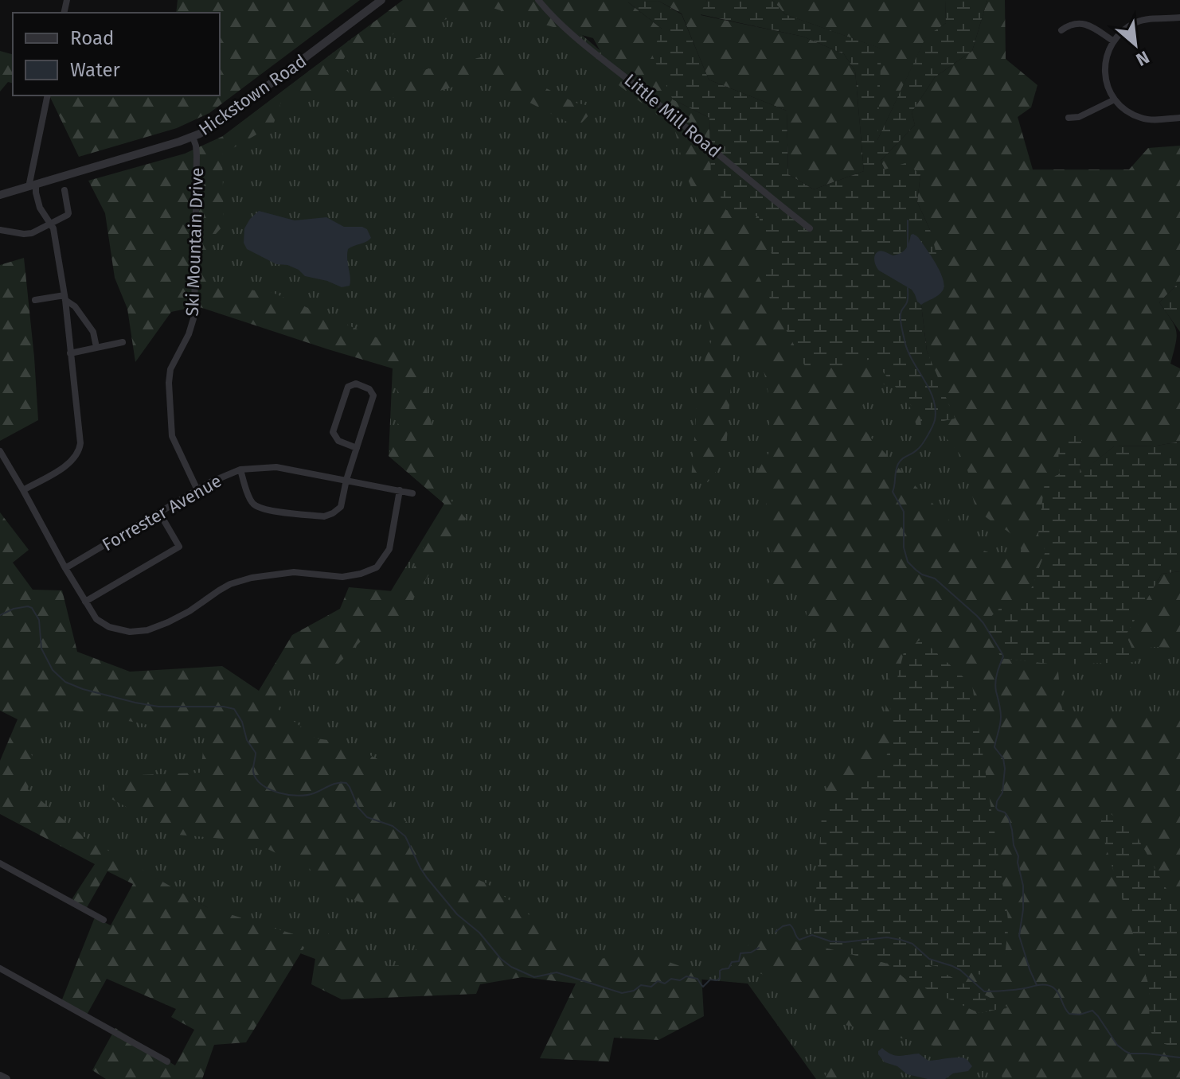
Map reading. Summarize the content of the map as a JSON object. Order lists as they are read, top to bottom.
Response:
{
  "streets": {
    "street": [
      "Hickstown Road",
      "Little Mill Road",
      "Ski Mountain Drive",
      "Forrester Avenue"
    ]
  },
  "crossings": [
    ["Hickstown Road", "Ski Mountain Drive"],
    ["Ski Mountain Drive", "Forrester Avenue"]
  ],
  "legend": ["Road", "Water"],
  "north": "bottom right"
}
